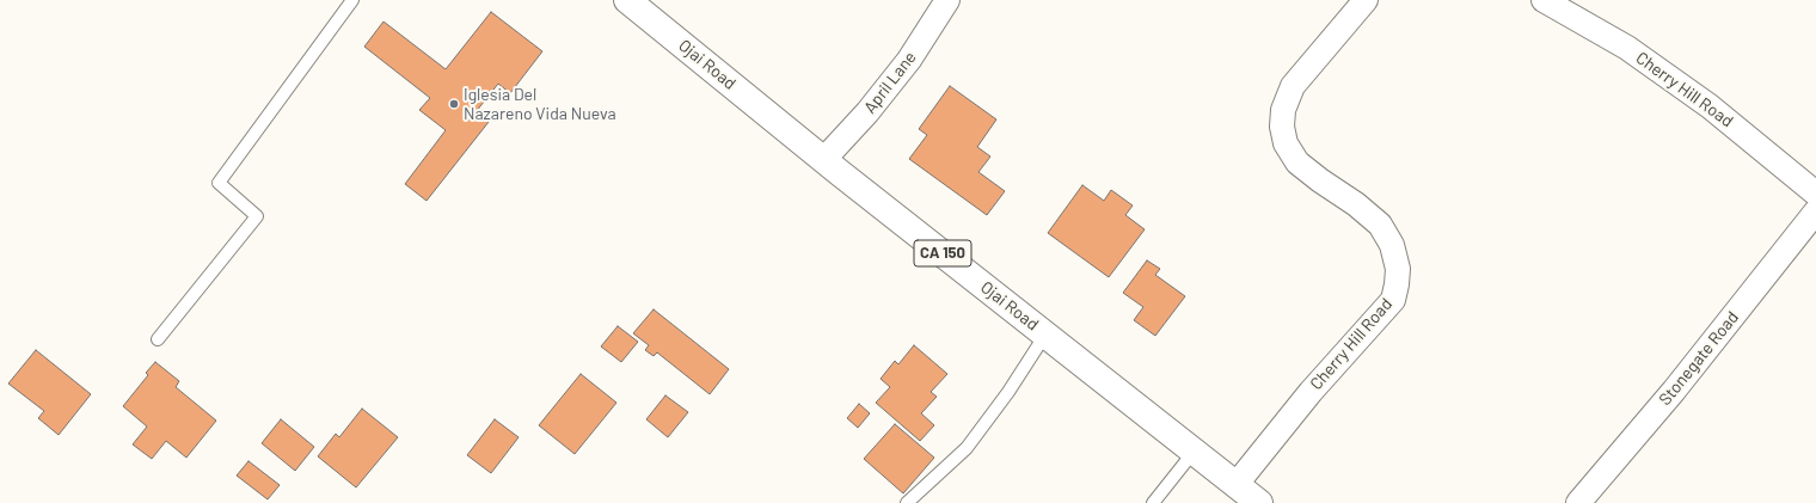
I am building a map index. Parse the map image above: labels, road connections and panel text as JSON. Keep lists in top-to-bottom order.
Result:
{
  "streets": {
    "main road": ["Ojai Road", "CA 150"],
    "street": ["April Lane", "Cherry Hill Road", "Stonegate Road"]
  },
  "crossings": [
    ["Ojai Road", "April Lane"],
    ["Ojai Road", "Cherry Hill Road"]
  ],
  "places": ["Iglesia Del Nazareno Vida Nueva"]
}
